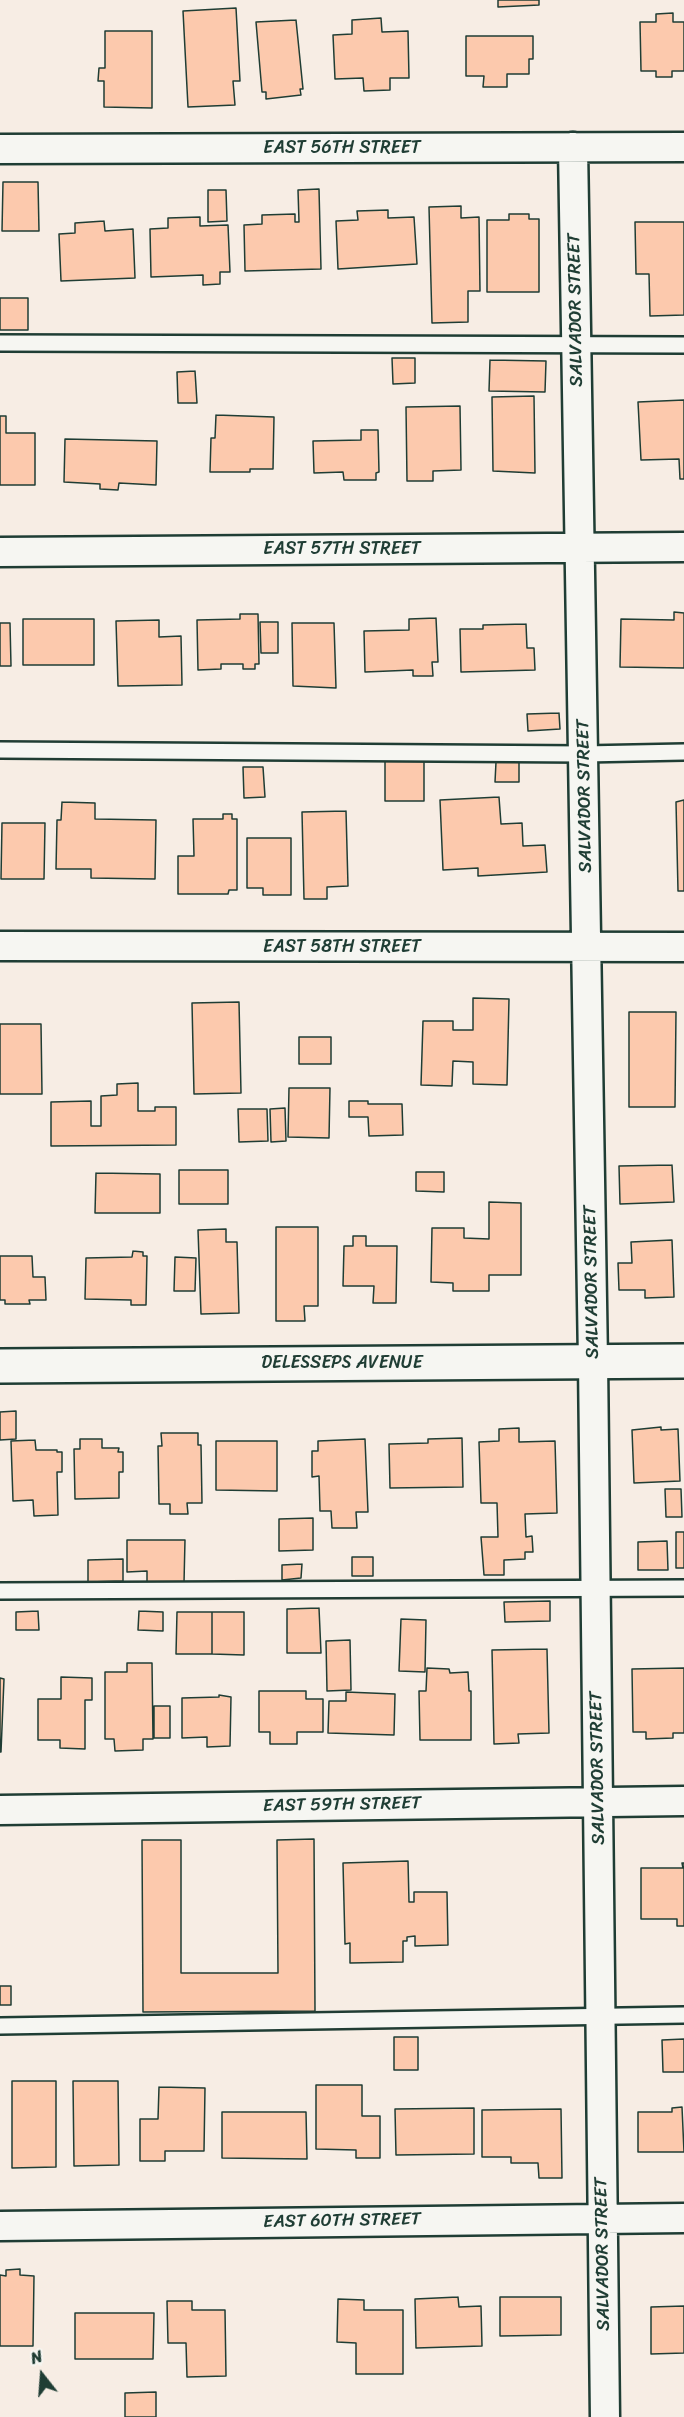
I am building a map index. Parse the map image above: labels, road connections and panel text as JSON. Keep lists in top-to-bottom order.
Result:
{
  "streets": {
    "main road": ["DELESSEPS AVENUE"],
    "street": [
      "EAST 56TH STREET",
      "SALVADOR STREET",
      "EAST 57TH STREET",
      "EAST 58TH STREET",
      "EAST 59TH STREET",
      "EAST 60TH STREET"
    ]
  },
  "crossings": [
    ["EAST 56TH STREET", "SALVADOR STREET"],
    ["SALVADOR STREET", "EAST 57TH STREET"],
    ["SALVADOR STREET", "EAST 58TH STREET"],
    ["SALVADOR STREET", "DELESSEPS AVENUE"],
    ["SALVADOR STREET", "EAST 59TH STREET"],
    ["SALVADOR STREET", "EAST 60TH STREET"]
  ],
  "north": "top"
}
